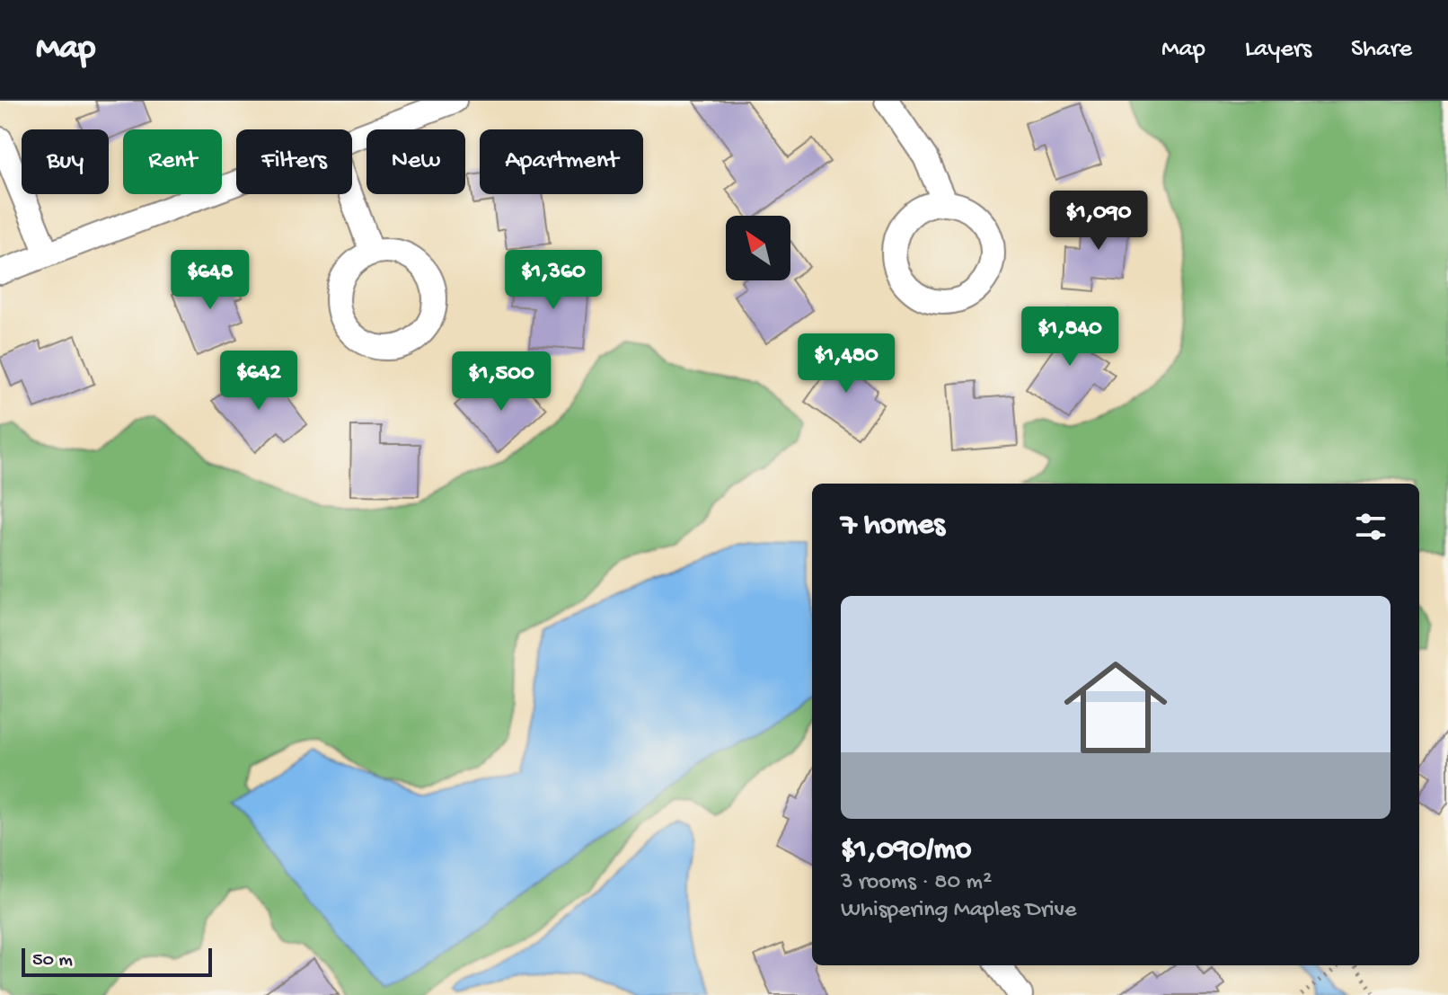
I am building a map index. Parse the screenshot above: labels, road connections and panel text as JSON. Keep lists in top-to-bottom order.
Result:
{
  "scale_bar": "50 m",
  "north": "top left",
  "page": {
    "header": "Map",
    "nav": ["Map", "Layers", "Share"],
    "chip": [
      "Buy",
      "Rent",
      "Filters",
      "New",
      "Apartment"
    ],
    "price": [
      "$1,090",
      "$648",
      "$1,360",
      "$1,840",
      "$1,480",
      "$642",
      "$1,500"
    ],
    "heading": "7 homes",
    "list": [
      {
        "name": "$1,090/mo",
        "note": "3 rooms · 80 m² · Whispering Maples Drive"
      }
    ],
    "scale": "50 m"
  }
}
